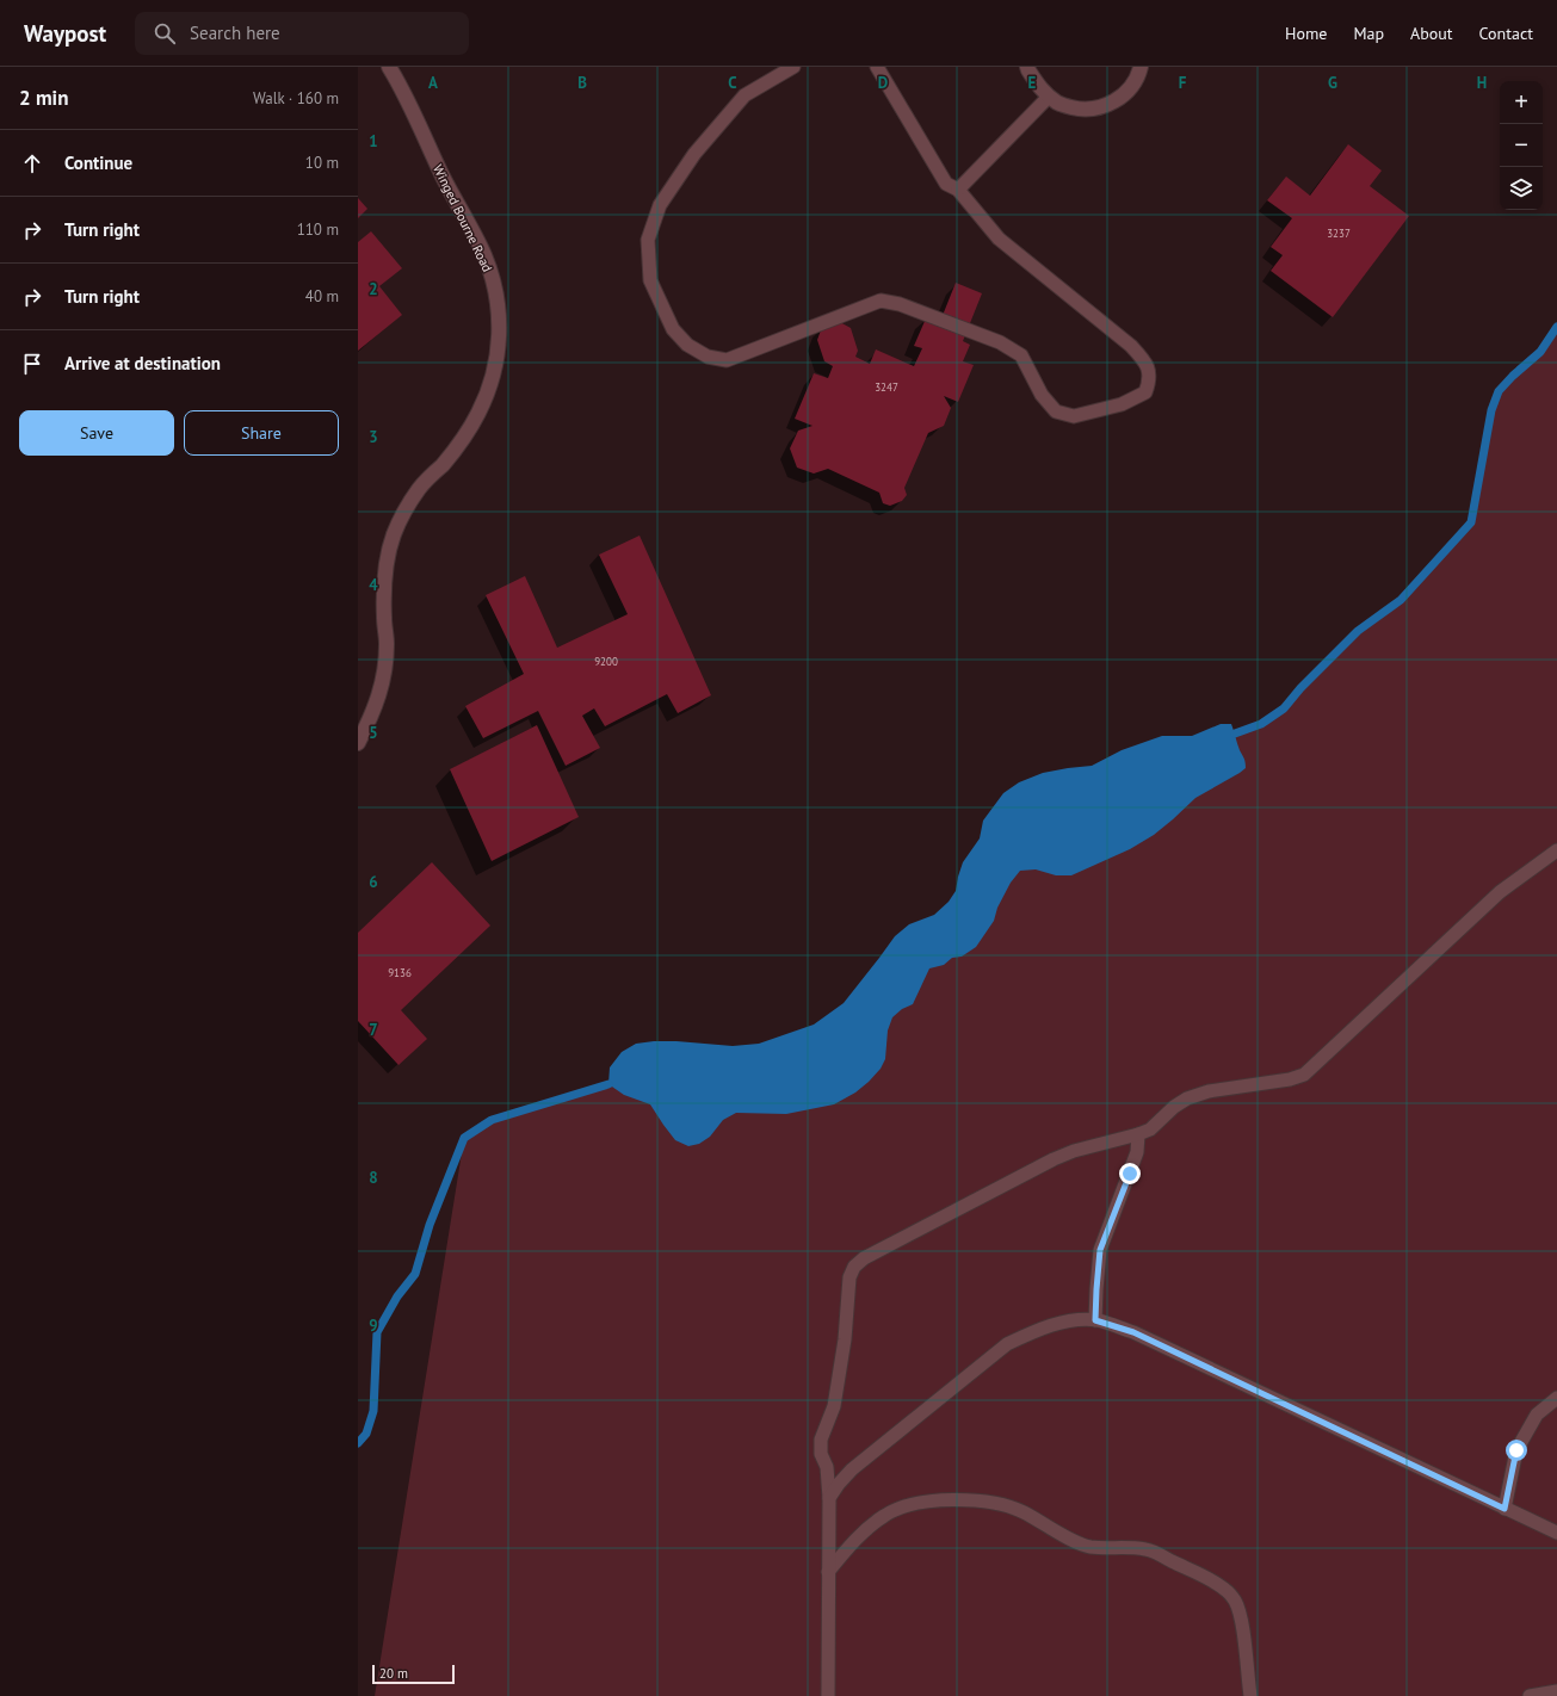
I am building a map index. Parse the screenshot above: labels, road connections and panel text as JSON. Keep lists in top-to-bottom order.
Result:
{
  "streets": {
    "street": ["Winged Bourne Road"]
  },
  "house_numbers": [
    "3237",
    "3247",
    "9200",
    "9136"
  ],
  "scale_bar": "20 m",
  "page": {
    "header": "Waypost",
    "search": "Search here",
    "nav": [
      "Home",
      "Map",
      "About",
      "Contact"
    ],
    "heading": ["2 min", "Walk · 160 m"],
    "map_buttons": ["+", "−"],
    "list": [
      ["Continue", "10 m"],
      ["Turn right", "110 m"],
      ["Turn right", "40 m"],
      "Arrive at destination"
    ],
    "buttons": ["Save", "Share"],
    "scale": "20 m"
  },
  "grid": {
    "columns": [
      "A",
      "B",
      "C",
      "D",
      "E",
      "F",
      "G",
      "H"
    ],
    "rows": [
      "1",
      "2",
      "3",
      "4",
      "5",
      "6",
      "7",
      "8",
      "9"
    ]
  }
}
